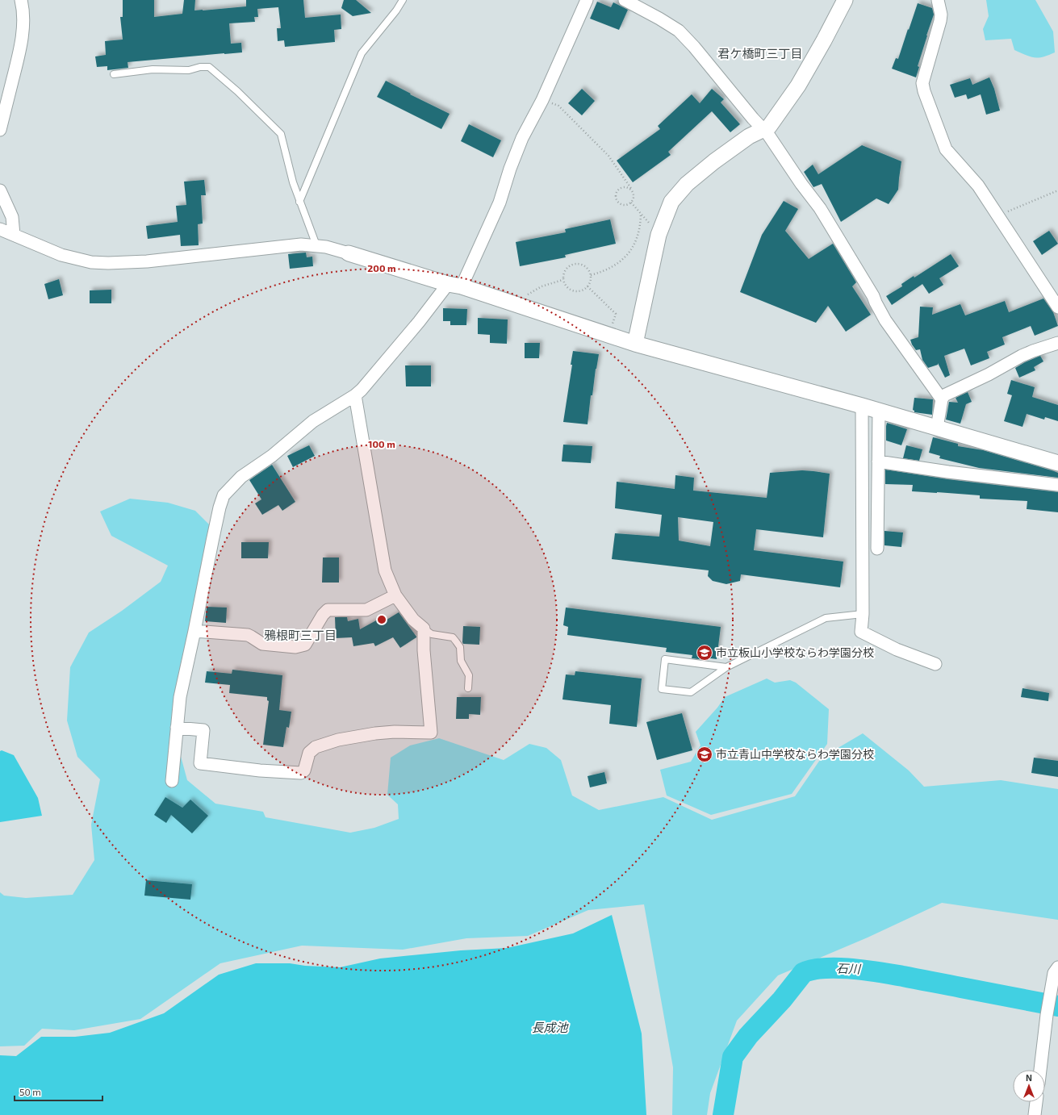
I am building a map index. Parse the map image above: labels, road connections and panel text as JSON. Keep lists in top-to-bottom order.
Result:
{
  "districts": ["君ケ橋町三丁目", "鴉根町三丁目"],
  "water": ["石川", "長成池"],
  "places": {
    "school or university": ["市立板山小学校ならわ学園分校", "市立青山中学校ならわ学園分校"]
  },
  "scale_bar": "50 m",
  "north": "top",
  "rings": ["200 m", "100 m"]
}
